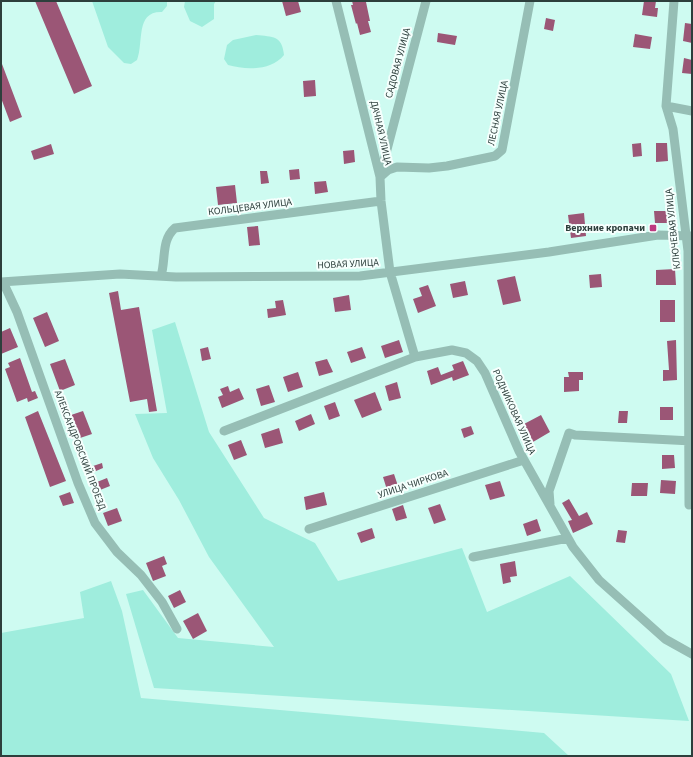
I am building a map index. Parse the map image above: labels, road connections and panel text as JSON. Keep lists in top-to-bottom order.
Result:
{
  "streets": {
    "street": [
      "САДОВАЯ УЛИЦА",
      "ЛЕСНАЯ УЛИЦА",
      "ДАЧНАЯ УЛИЦА",
      "КОЛЬЦЕВАЯ УЛИЦА",
      "КЛЮЧЕВАЯ УЛИЦА",
      "НОВАЯ УЛИЦА",
      "РОДНИКОВАЯ УЛИЦА",
      "АЛЕКСАНДРОВСКИЙ ПРОЕЗД",
      "УЛИЦА ЧИРКОВА"
    ]
  },
  "crossings": [
    ["САДОВАЯ УЛИЦА", "ЛЕСНАЯ УЛИЦА"],
    ["САДОВАЯ УЛИЦА", "ДАЧНАЯ УЛИЦА"],
    ["ЛЕСНАЯ УЛИЦА", "ДАЧНАЯ УЛИЦА"],
    ["ДАЧНАЯ УЛИЦА", "КОЛЬЦЕВАЯ УЛИЦА"],
    ["ДАЧНАЯ УЛИЦА", "НОВАЯ УЛИЦА"],
    ["ДАЧНАЯ УЛИЦА", "РОДНИКОВАЯ УЛИЦА"],
    ["КОЛЬЦЕВАЯ УЛИЦА", "НОВАЯ УЛИЦА"],
    ["КЛЮЧЕВАЯ УЛИЦА", "НОВАЯ УЛИЦА"],
    ["НОВАЯ УЛИЦА", "АЛЕКСАНДРОВСКИЙ ПРОЕЗД"],
    ["РОДНИКОВАЯ УЛИЦА", "УЛИЦА ЧИРКОВА"]
  ],
  "places": {
    "transit": ["Верхние кропачи"]
  }
}
